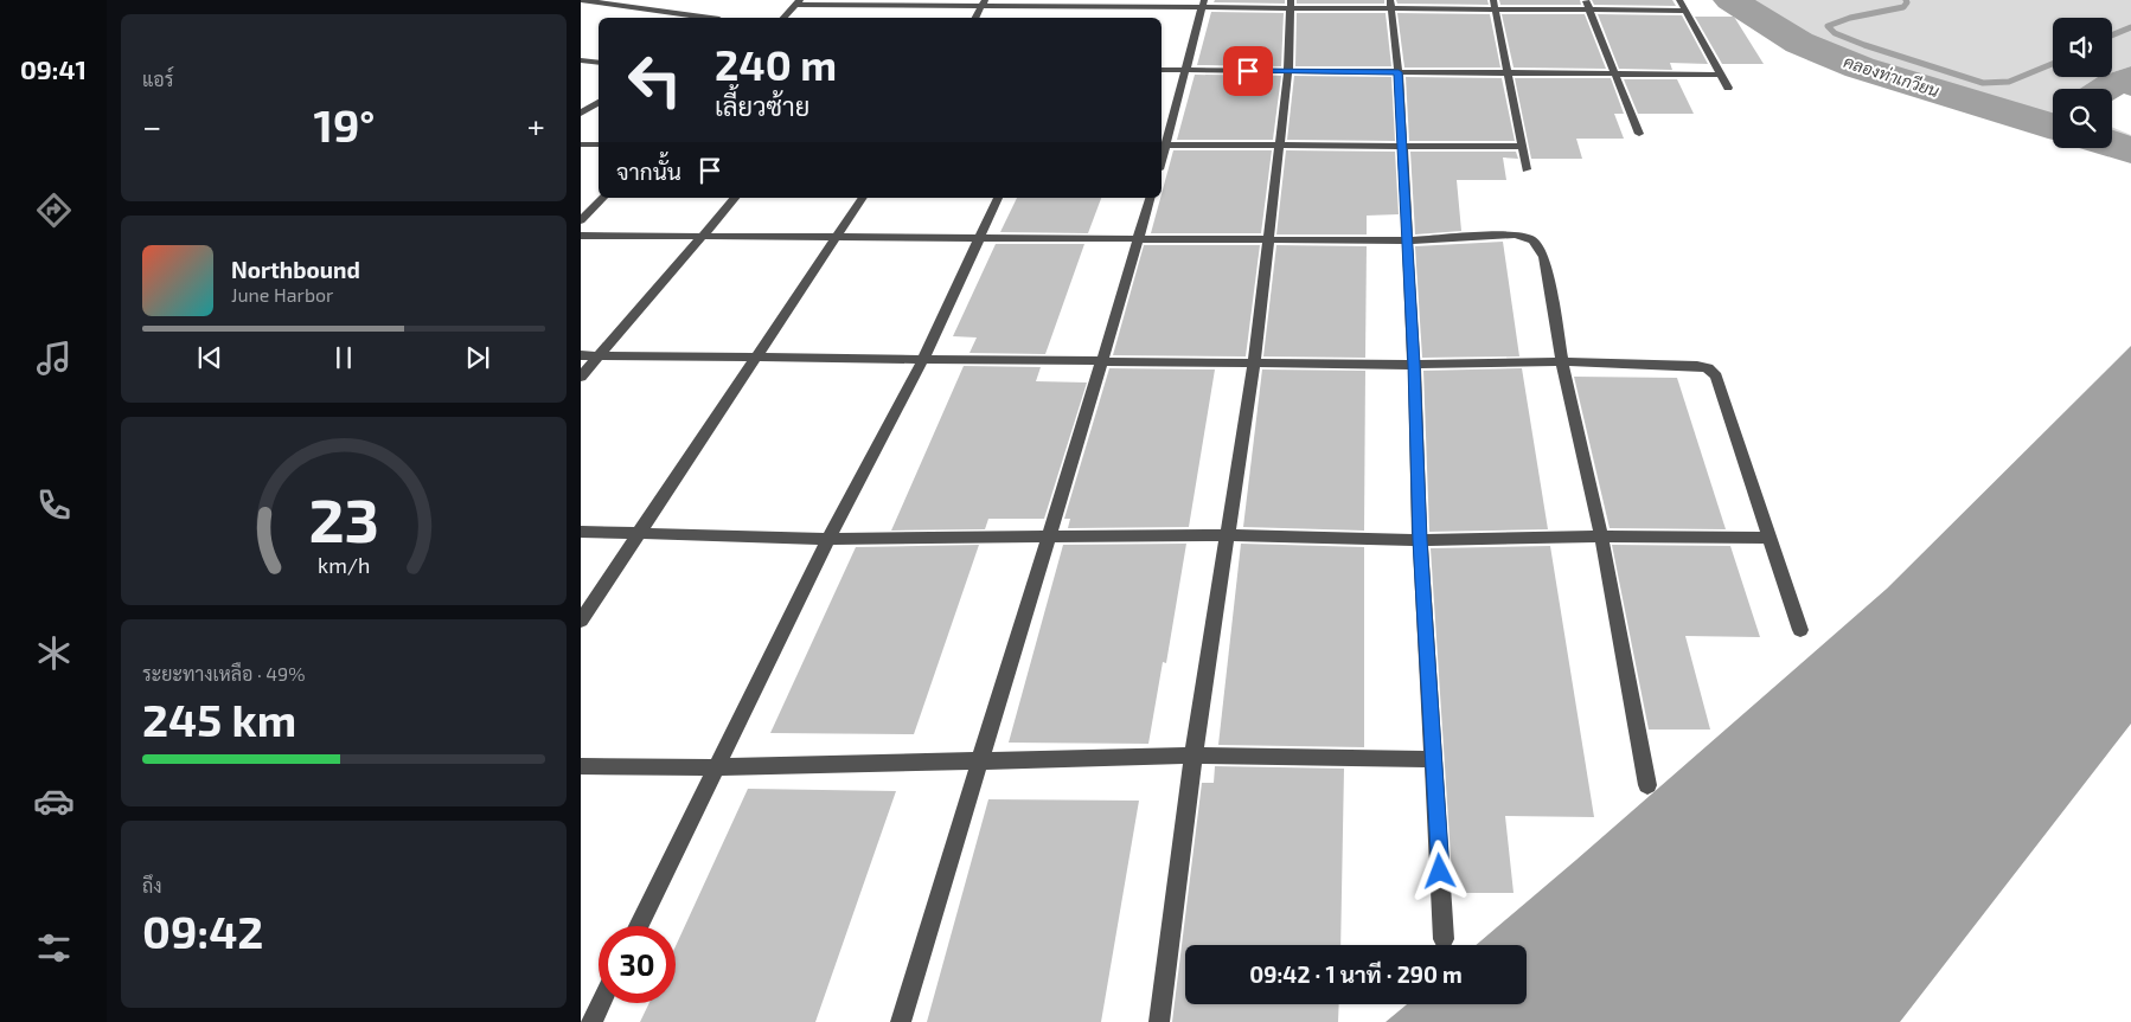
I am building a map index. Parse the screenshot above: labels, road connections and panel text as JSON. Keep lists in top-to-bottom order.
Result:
{
  "water": ["คลองท่าเกวียน"],
  "page": {
    "tabs": "09:41",
    "tile": [
      "แอร์",
      ["ระยะทางเหลือ · 49%", "245 km"],
      ["ถึง", "09:42"]
    ],
    "turn": ["240 m", "เลี้ยวซ้าย"],
    "heat": ["−", "19°", "+"],
    "then": "จากนั้น",
    "song": ["Northbound", "June Harbor"],
    "limit": "30",
    "trip": "09:42 · 1 นาที · 290 m",
    "gauge": ["23", "km/h"]
  }
}
